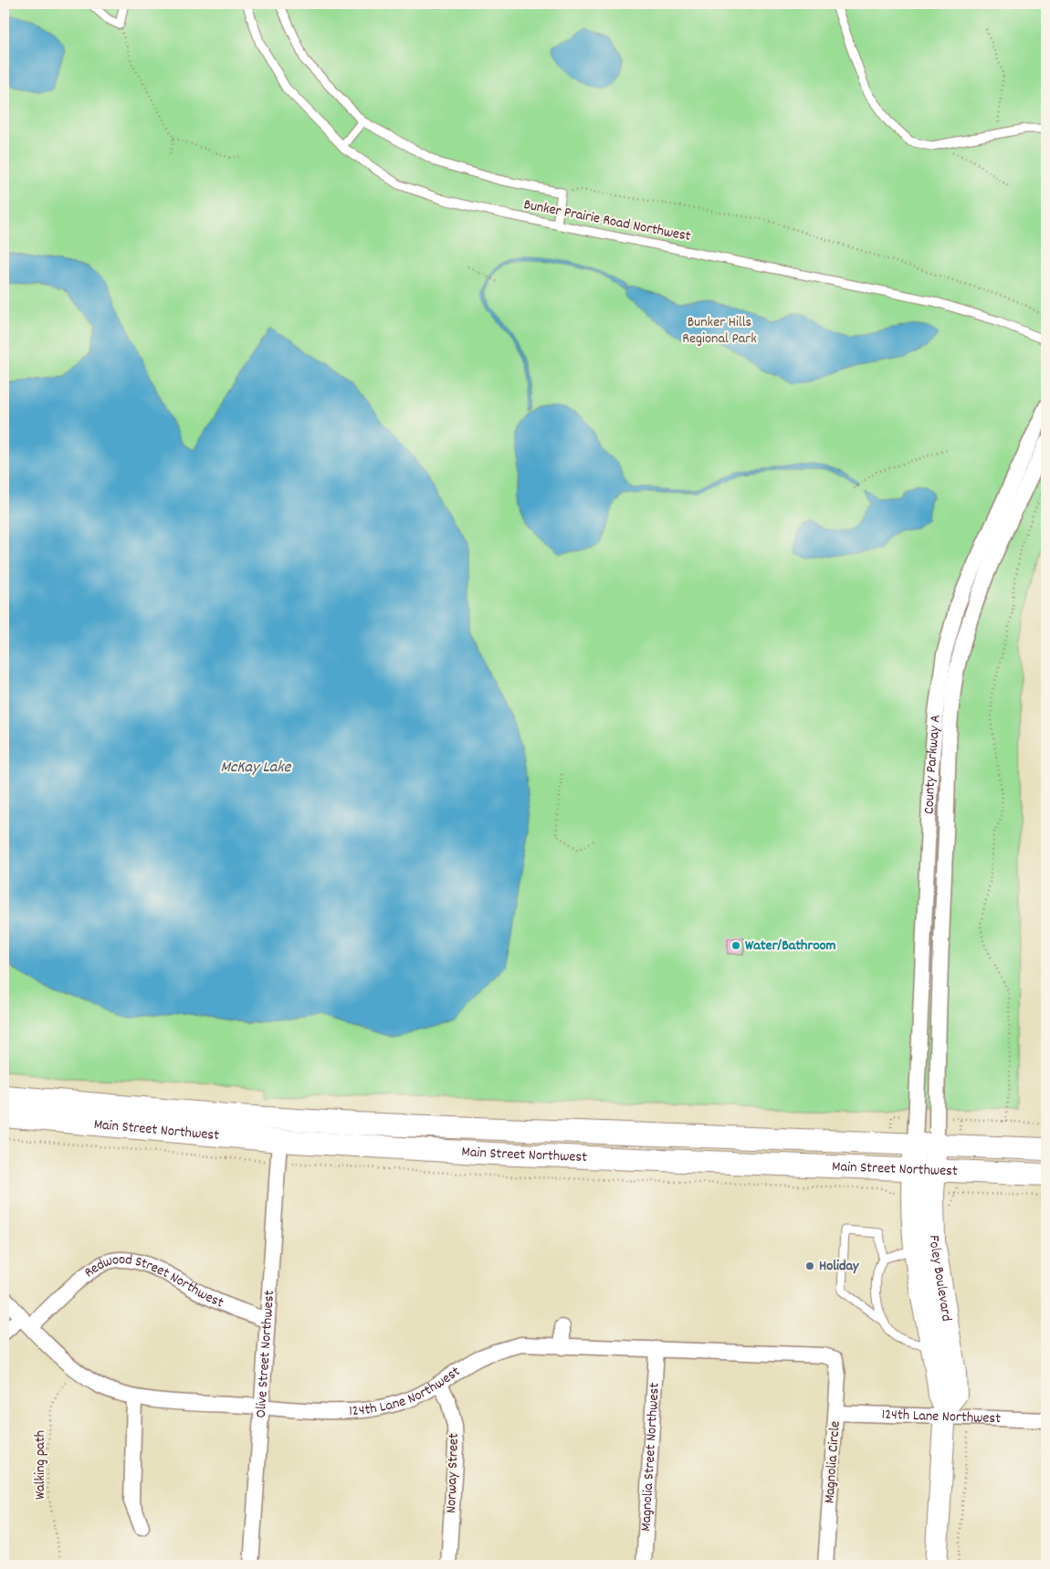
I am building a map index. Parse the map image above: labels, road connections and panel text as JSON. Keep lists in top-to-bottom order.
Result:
{
  "streets": {
    "main road": ["Main Street Northwest", "Foley Boulevard"],
    "street": [
      "County Parkway A",
      "Redwood Street Northwest",
      "Olive Street Northwest",
      "124th Lane Northwest",
      "Magnolia Street Northwest",
      "Magnolia Circle",
      "Norway Street"
    ],
    "lane": ["Bunker Prairie Road Northwest"],
    "path": ["Walking path"]
  },
  "crossings": [
    ["County Parkway A", "Main Street Northwest"],
    ["County Parkway A", "Foley Boulevard"],
    ["Main Street Northwest", "Foley Boulevard"],
    ["Main Street Northwest", "Olive Street Northwest"],
    ["Foley Boulevard", "124th Lane Northwest"],
    ["Redwood Street Northwest", "Olive Street Northwest"],
    ["Redwood Street Northwest", "124th Lane Northwest"],
    ["Olive Street Northwest", "124th Lane Northwest"],
    ["124th Lane Northwest", "Magnolia Street Northwest"],
    ["124th Lane Northwest", "Magnolia Circle"],
    ["124th Lane Northwest", "Walking path"],
    ["124th Lane Northwest", "Norway Street"]
  ],
  "water": ["McKay Lake"],
  "parks": ["Bunker Hills Regional Park"],
  "places": ["Water/Bathroom", "Holiday"]
}
